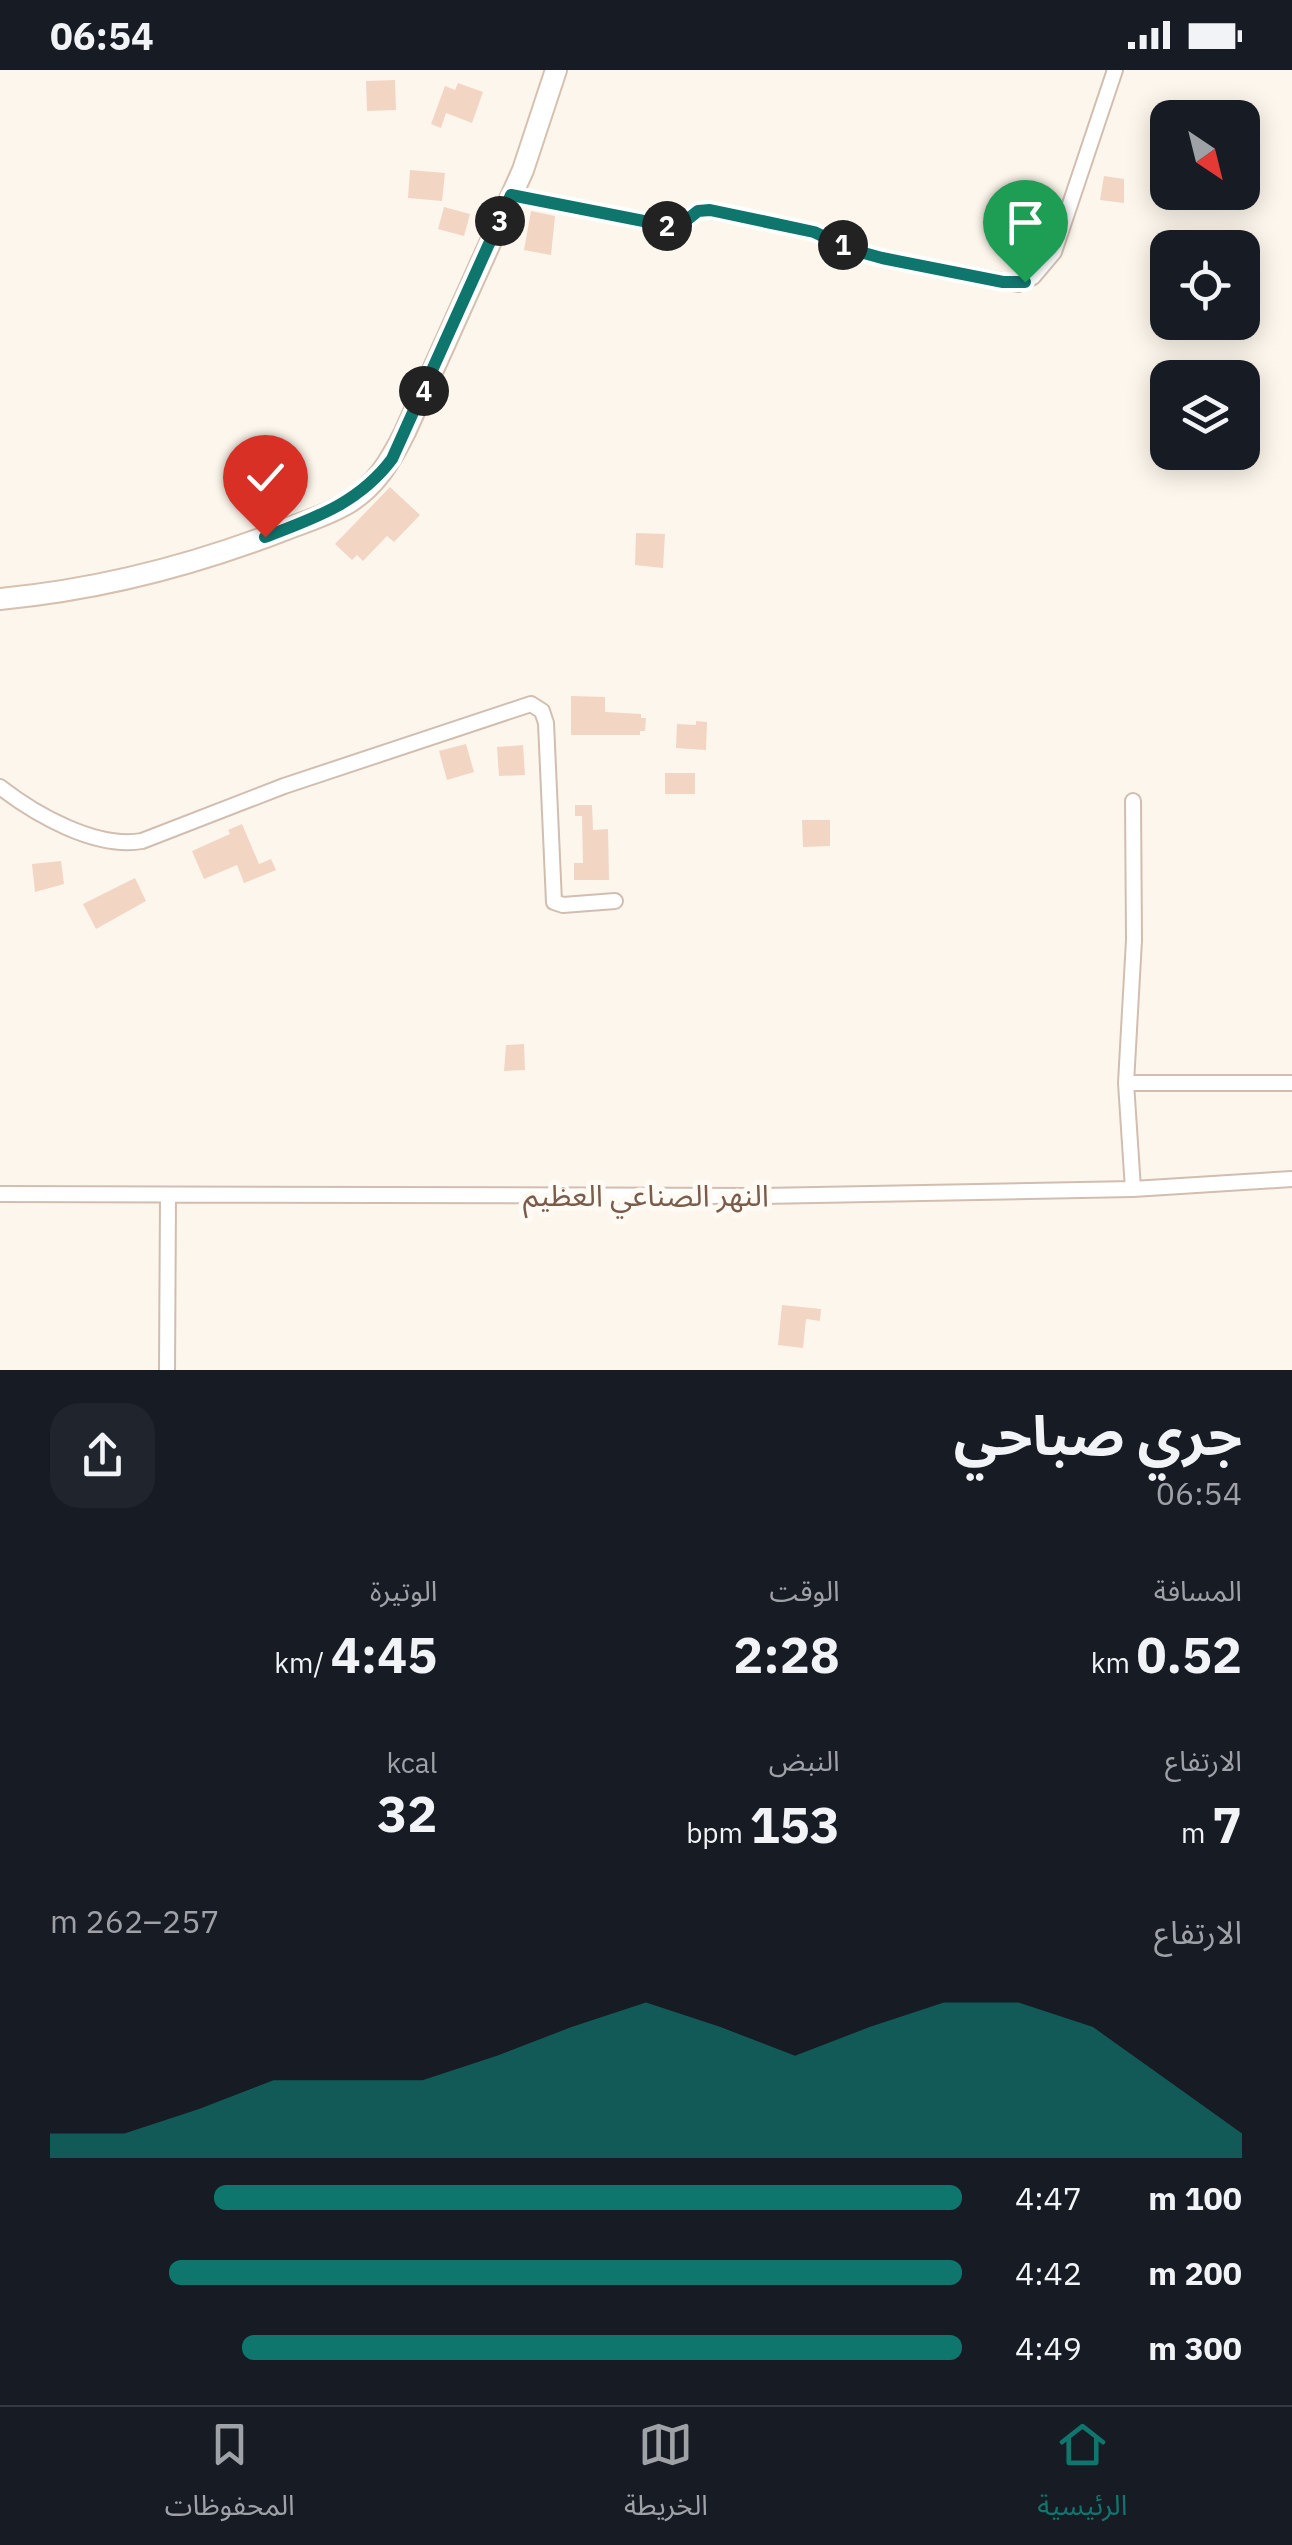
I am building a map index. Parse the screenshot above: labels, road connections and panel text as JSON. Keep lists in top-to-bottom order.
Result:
{
  "streets": {
    "street": ["النهر الصناعي العظيم"]
  },
  "north": "bottom right",
  "page": {
    "status": "06:54",
    "pins": [
      "3",
      "2",
      "1",
      "4"
    ],
    "heading": ["جري صباحي", "06:54"],
    "stats": [
      ["المسافة", "0.52 km"],
      ["الوقت", "2:28"],
      ["الوتيرة", "4:45 /km"],
      ["الارتفاع", "7 m"],
      ["النبض", "153 bpm"],
      ["kcal", "32"]
    ],
    "chart": ["الارتفاع", "257–262 m"],
    "list": [
      {
        "name": "100 m",
        "note": "4:47"
      },
      {
        "name": "200 m",
        "note": "4:42"
      },
      {
        "name": "300 m",
        "note": "4:49"
      }
    ],
    "tabs": ["الرئيسية", "الخريطة", "المحفوظات"]
  }
}
